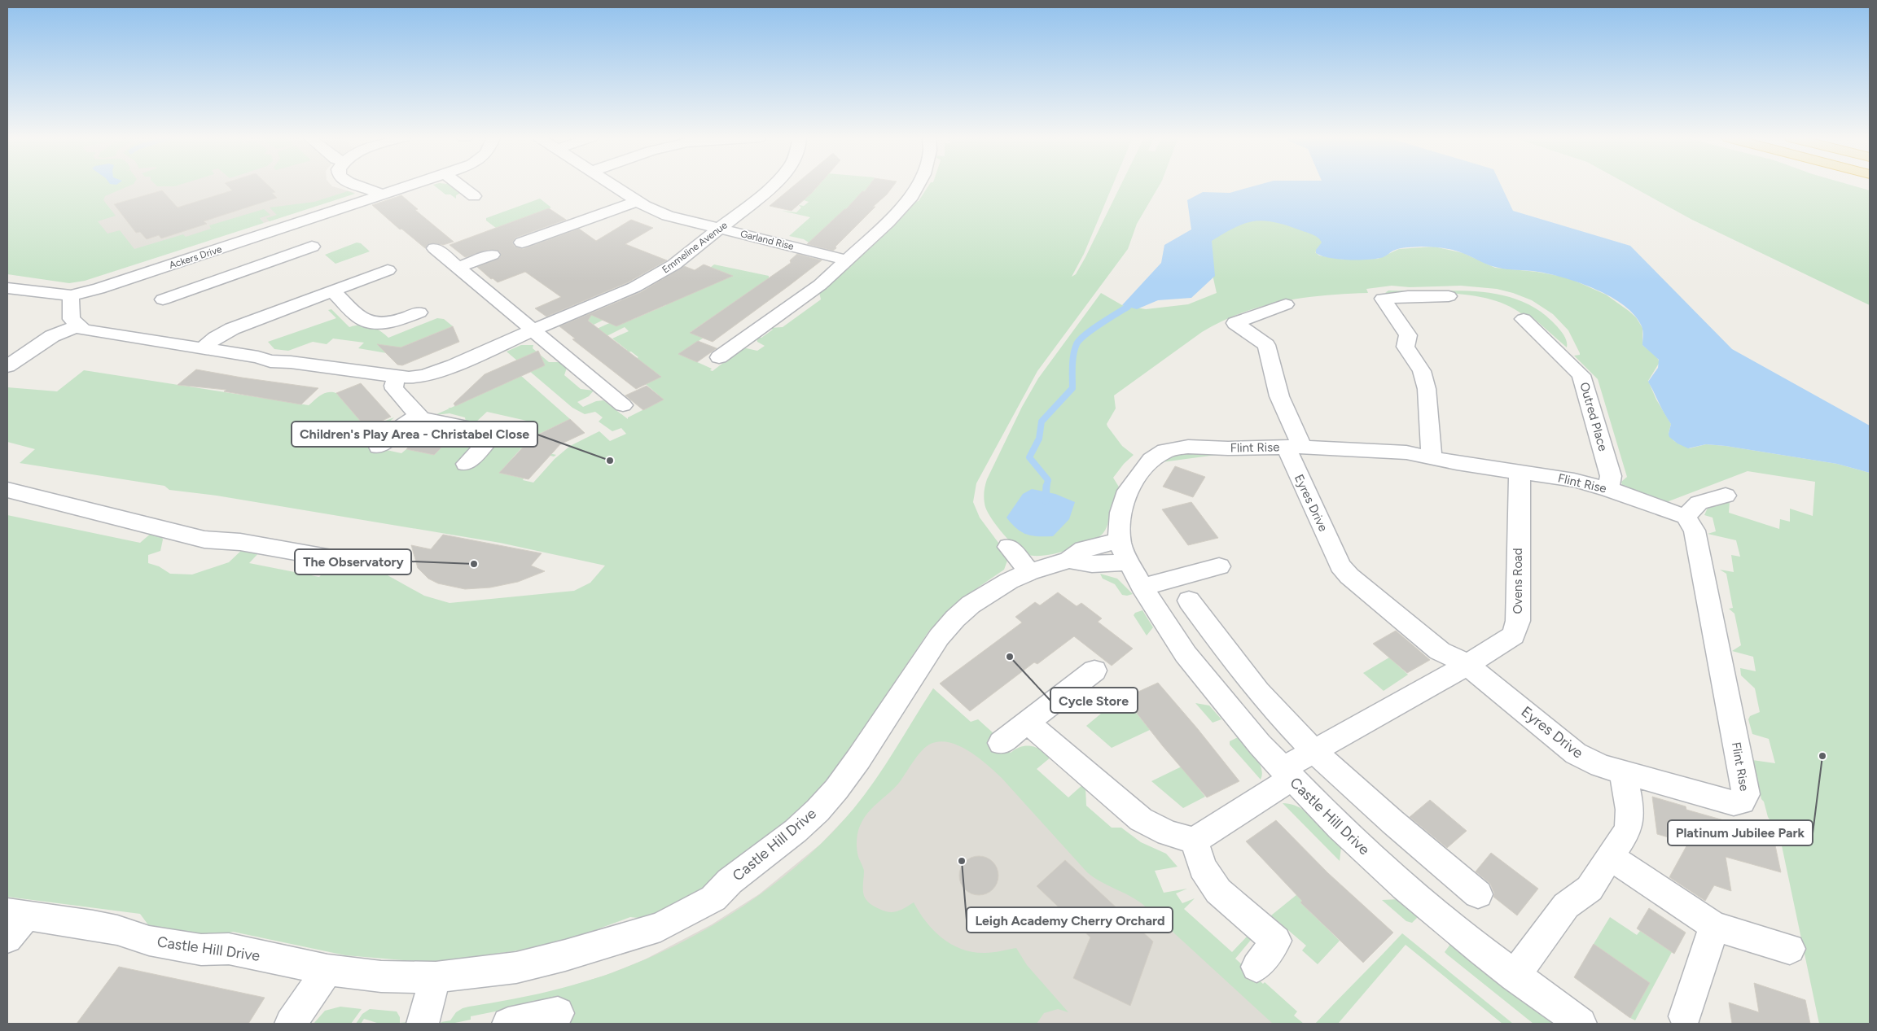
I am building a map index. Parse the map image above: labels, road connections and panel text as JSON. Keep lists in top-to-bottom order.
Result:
{
  "streets": {
    "street": [
      "Garland Rise",
      "Emmeline Avenue",
      "Ackers Drive",
      "Outred Place",
      "Flint Rise",
      "Eyres Drive",
      "Ovens Road",
      "Castle Hill Drive"
    ]
  },
  "crossings": [
    ["Garland Rise", "Emmeline Avenue"],
    ["Outred Place", "Flint Rise"],
    ["Flint Rise", "Eyres Drive"],
    ["Flint Rise", "Ovens Road"],
    ["Flint Rise", "Castle Hill Drive"],
    ["Eyres Drive", "Ovens Road"]
  ],
  "places": [
    "Children's Play Area - Christabel Close",
    "The Observatory",
    "Cycle Store",
    "Platinum Jubilee Park",
    "Leigh Academy Cherry Orchard"
  ]
}
